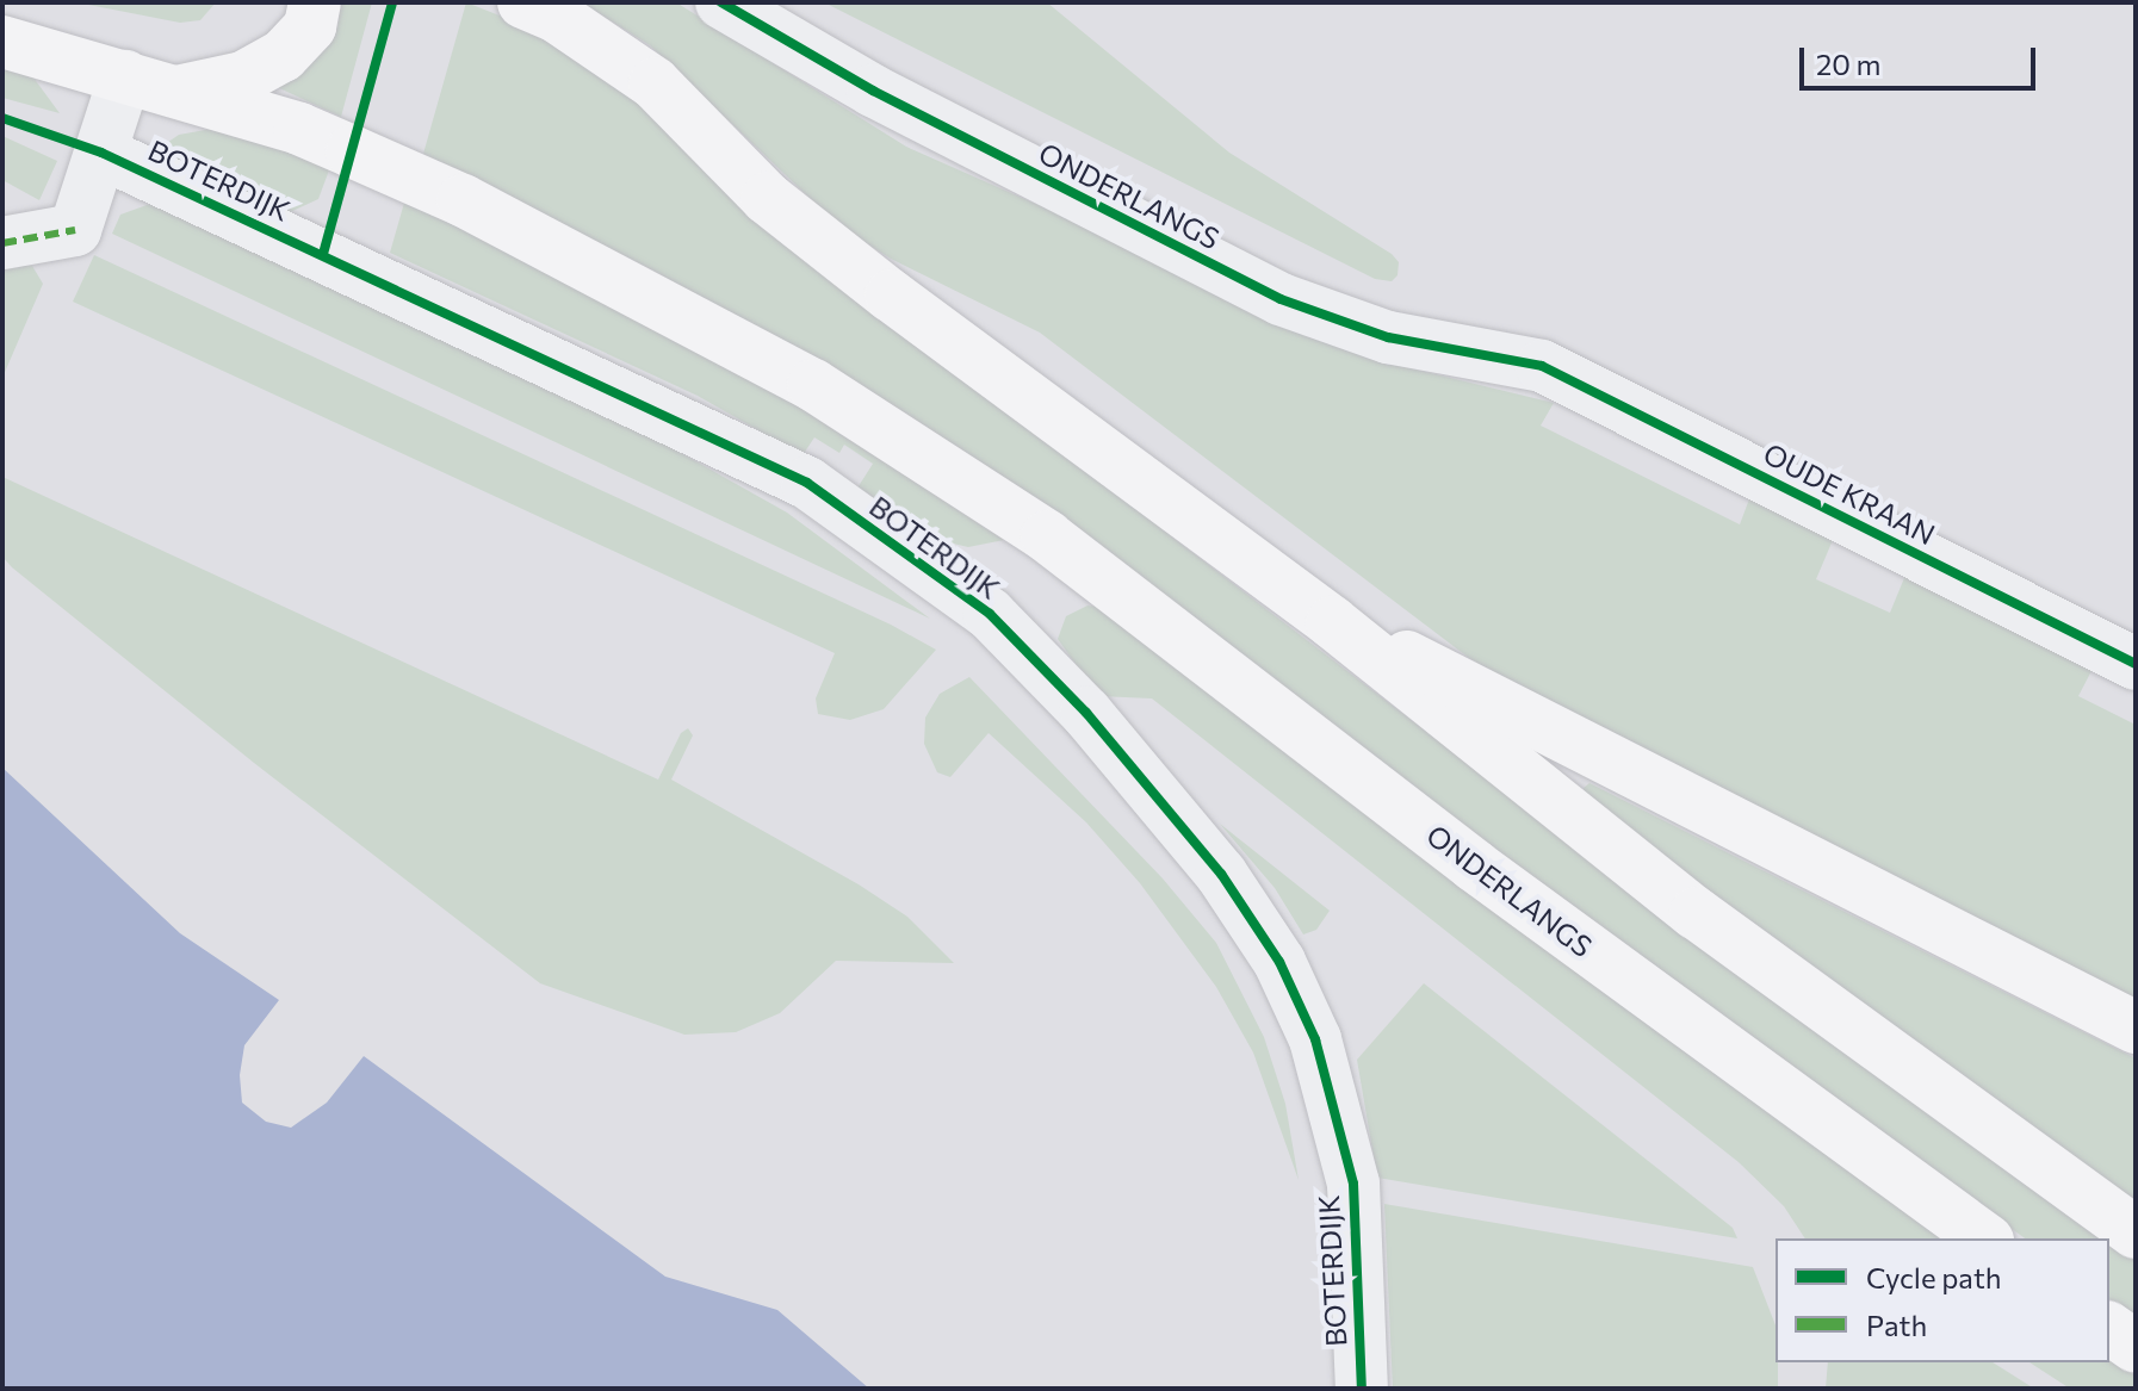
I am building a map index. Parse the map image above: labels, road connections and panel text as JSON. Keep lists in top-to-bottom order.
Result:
{
  "streets": {
    "main road": ["ONDERLANGS"],
    "street": ["BOTERDIJK", "OUDE KRAAN"]
  },
  "crossings": [
    ["ONDERLANGS", "OUDE KRAAN"]
  ],
  "legend": ["Cycle path", "Path"],
  "scale_bar": "20 m"
}
